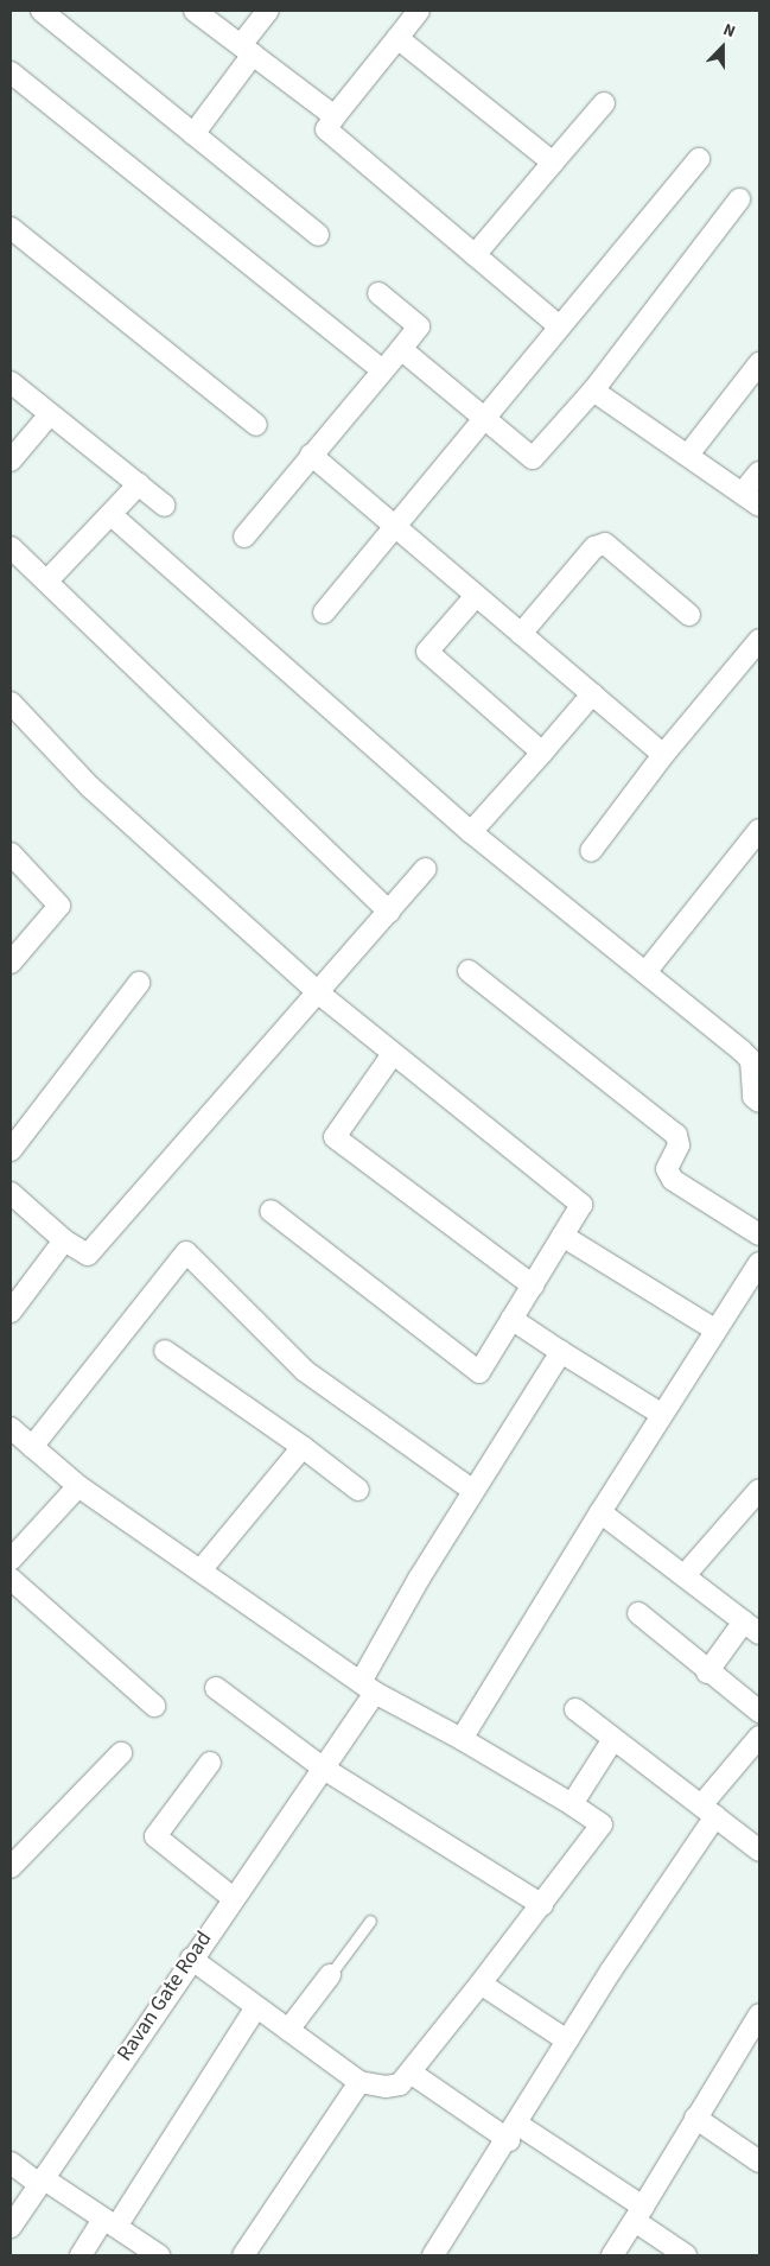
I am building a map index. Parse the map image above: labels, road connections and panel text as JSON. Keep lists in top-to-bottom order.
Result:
{
  "streets": {
    "street": ["Ravan Gate Road"]
  },
  "north": "top"
}
